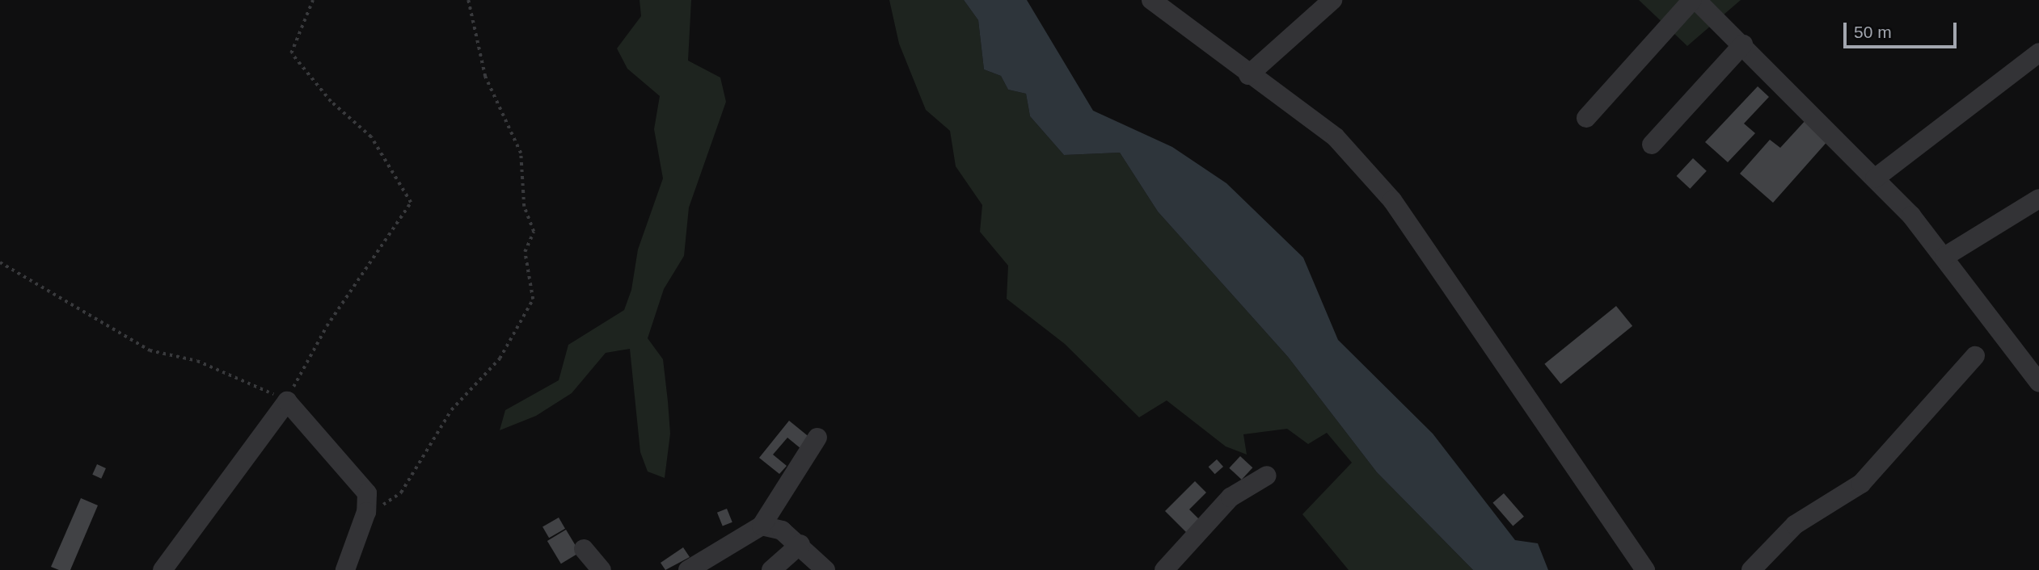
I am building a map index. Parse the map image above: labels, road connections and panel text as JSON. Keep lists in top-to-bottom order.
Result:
{
  "scale_bar": "50 m"
}
